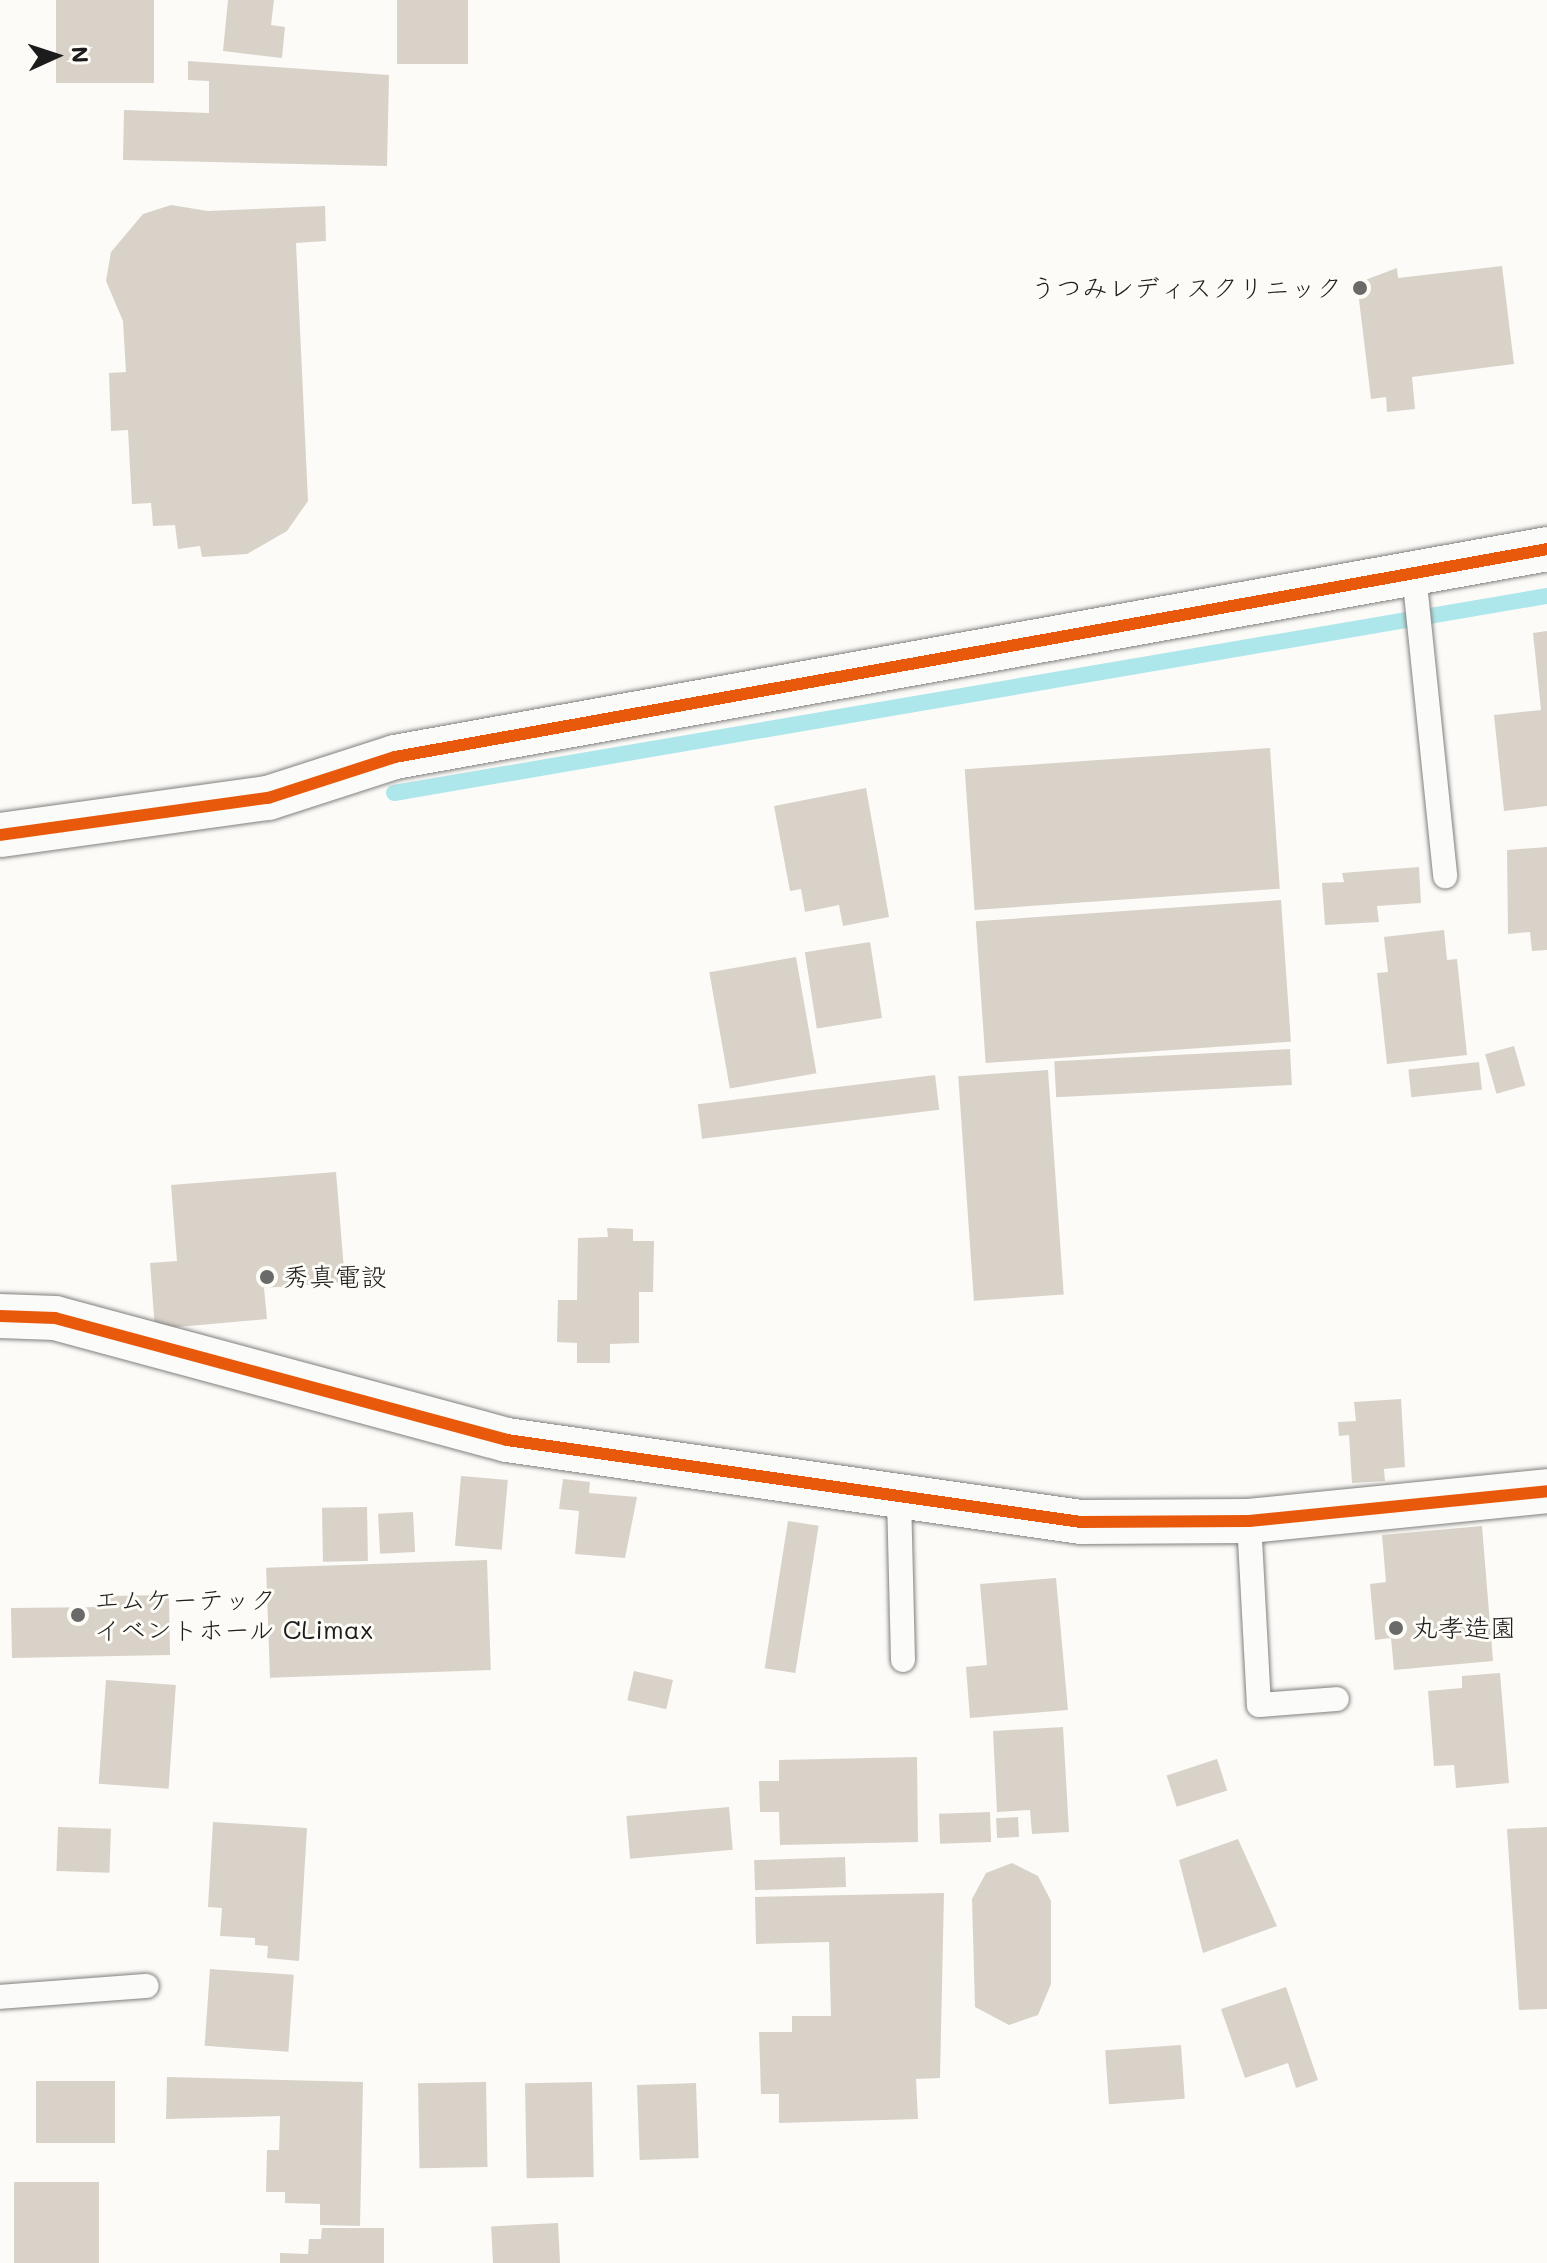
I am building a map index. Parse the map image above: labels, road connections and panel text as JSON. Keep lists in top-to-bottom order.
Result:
{
  "places": [
    "うつみレディスクリニック",
    "秀真電設",
    "エムケーテック イベントホール CLimax",
    "丸孝造園"
  ],
  "north": "right"
}
